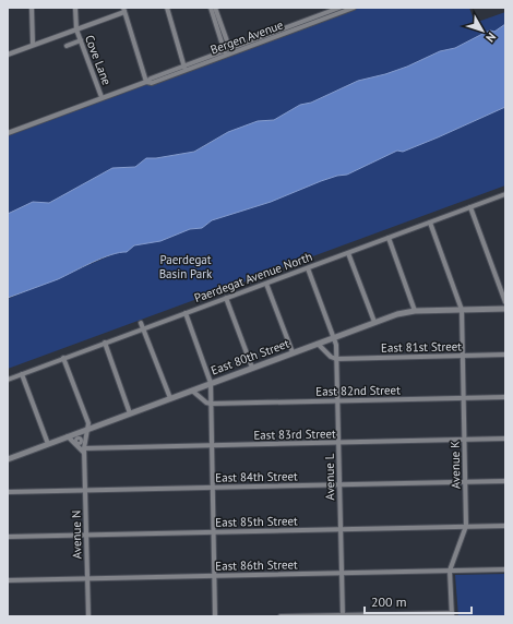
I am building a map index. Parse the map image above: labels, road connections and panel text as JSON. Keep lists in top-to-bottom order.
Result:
{
  "streets": {
    "street": [
      "Bergen Avenue",
      "Cove Lane",
      "Paerdegat Avenue North",
      "East 81st Street",
      "East 80th Street",
      "East 82nd Street",
      "East 83rd Street",
      "Avenue K",
      "East 84th Street",
      "Avenue L",
      "East 85th Street",
      "Avenue N",
      "East 86th Street"
    ]
  },
  "crossings": [
    ["Bergen Avenue", "Cove Lane"],
    ["Paerdegat Avenue North", "Avenue K"],
    ["Paerdegat Avenue North", "Avenue L"],
    ["East 81st Street", "Avenue K"],
    ["East 81st Street", "Avenue L"],
    ["East 80th Street", "Avenue K"],
    ["East 80th Street", "Avenue L"],
    ["East 80th Street", "Avenue N"],
    ["East 82nd Street", "Avenue K"],
    ["East 82nd Street", "Avenue L"],
    ["East 83rd Street", "Avenue K"],
    ["East 83rd Street", "Avenue L"],
    ["East 83rd Street", "Avenue N"],
    ["Avenue K", "East 84th Street"],
    ["Avenue K", "East 85th Street"],
    ["Avenue K", "East 86th Street"],
    ["East 84th Street", "Avenue L"],
    ["East 84th Street", "Avenue N"],
    ["Avenue L", "East 85th Street"],
    ["Avenue L", "East 86th Street"],
    ["East 85th Street", "Avenue N"],
    ["Avenue N", "East 86th Street"]
  ],
  "parks": ["Paerdegat Basin Park"],
  "scale_bar": "200 m",
  "north": "bottom right"
}
